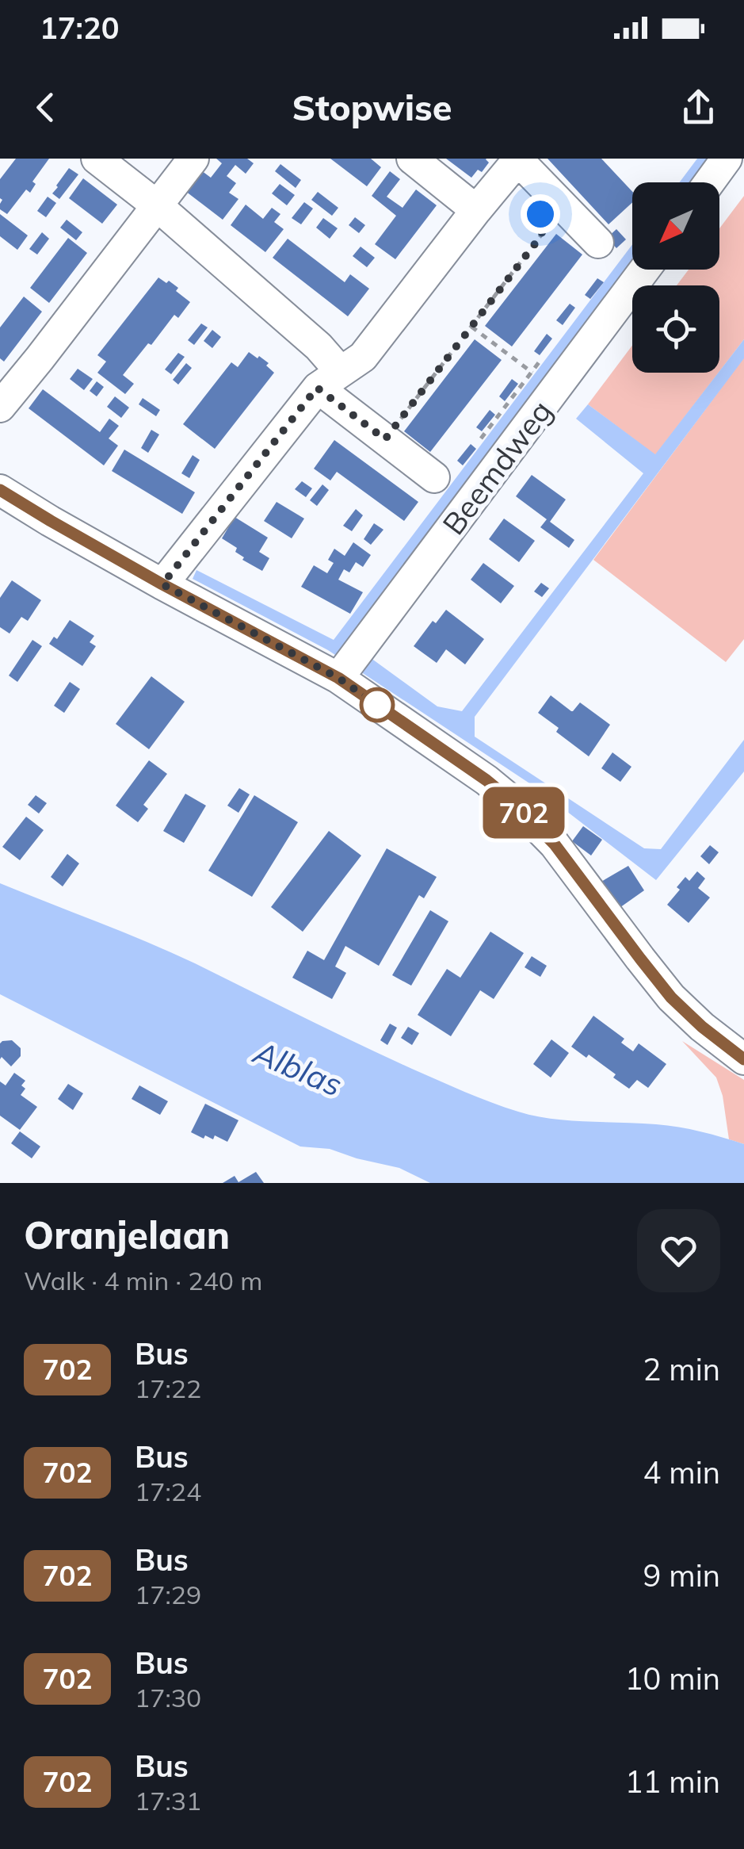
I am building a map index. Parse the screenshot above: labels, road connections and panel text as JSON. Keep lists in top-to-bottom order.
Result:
{
  "streets": {
    "street": ["Beemdweg"]
  },
  "water": ["Alblas"],
  "lines": ["bus line 702"],
  "north": "bottom left",
  "page": {
    "status": "17:20",
    "header": "Stopwise",
    "on_map": "702",
    "heading": ["Oranjelaan", "Walk · 4 min · 240 m"],
    "list": [
      {
        "mark": "702",
        "name": "Bus",
        "note": "17:22",
        "value": "2 min"
      },
      {
        "mark": "702",
        "name": "Bus",
        "note": "17:24",
        "value": "4 min"
      },
      {
        "mark": "702",
        "name": "Bus",
        "note": "17:29",
        "value": "9 min"
      },
      {
        "mark": "702",
        "name": "Bus",
        "note": "17:30",
        "value": "10 min"
      },
      {
        "mark": "702",
        "name": "Bus",
        "note": "17:31",
        "value": "11 min"
      }
    ]
  }
}
